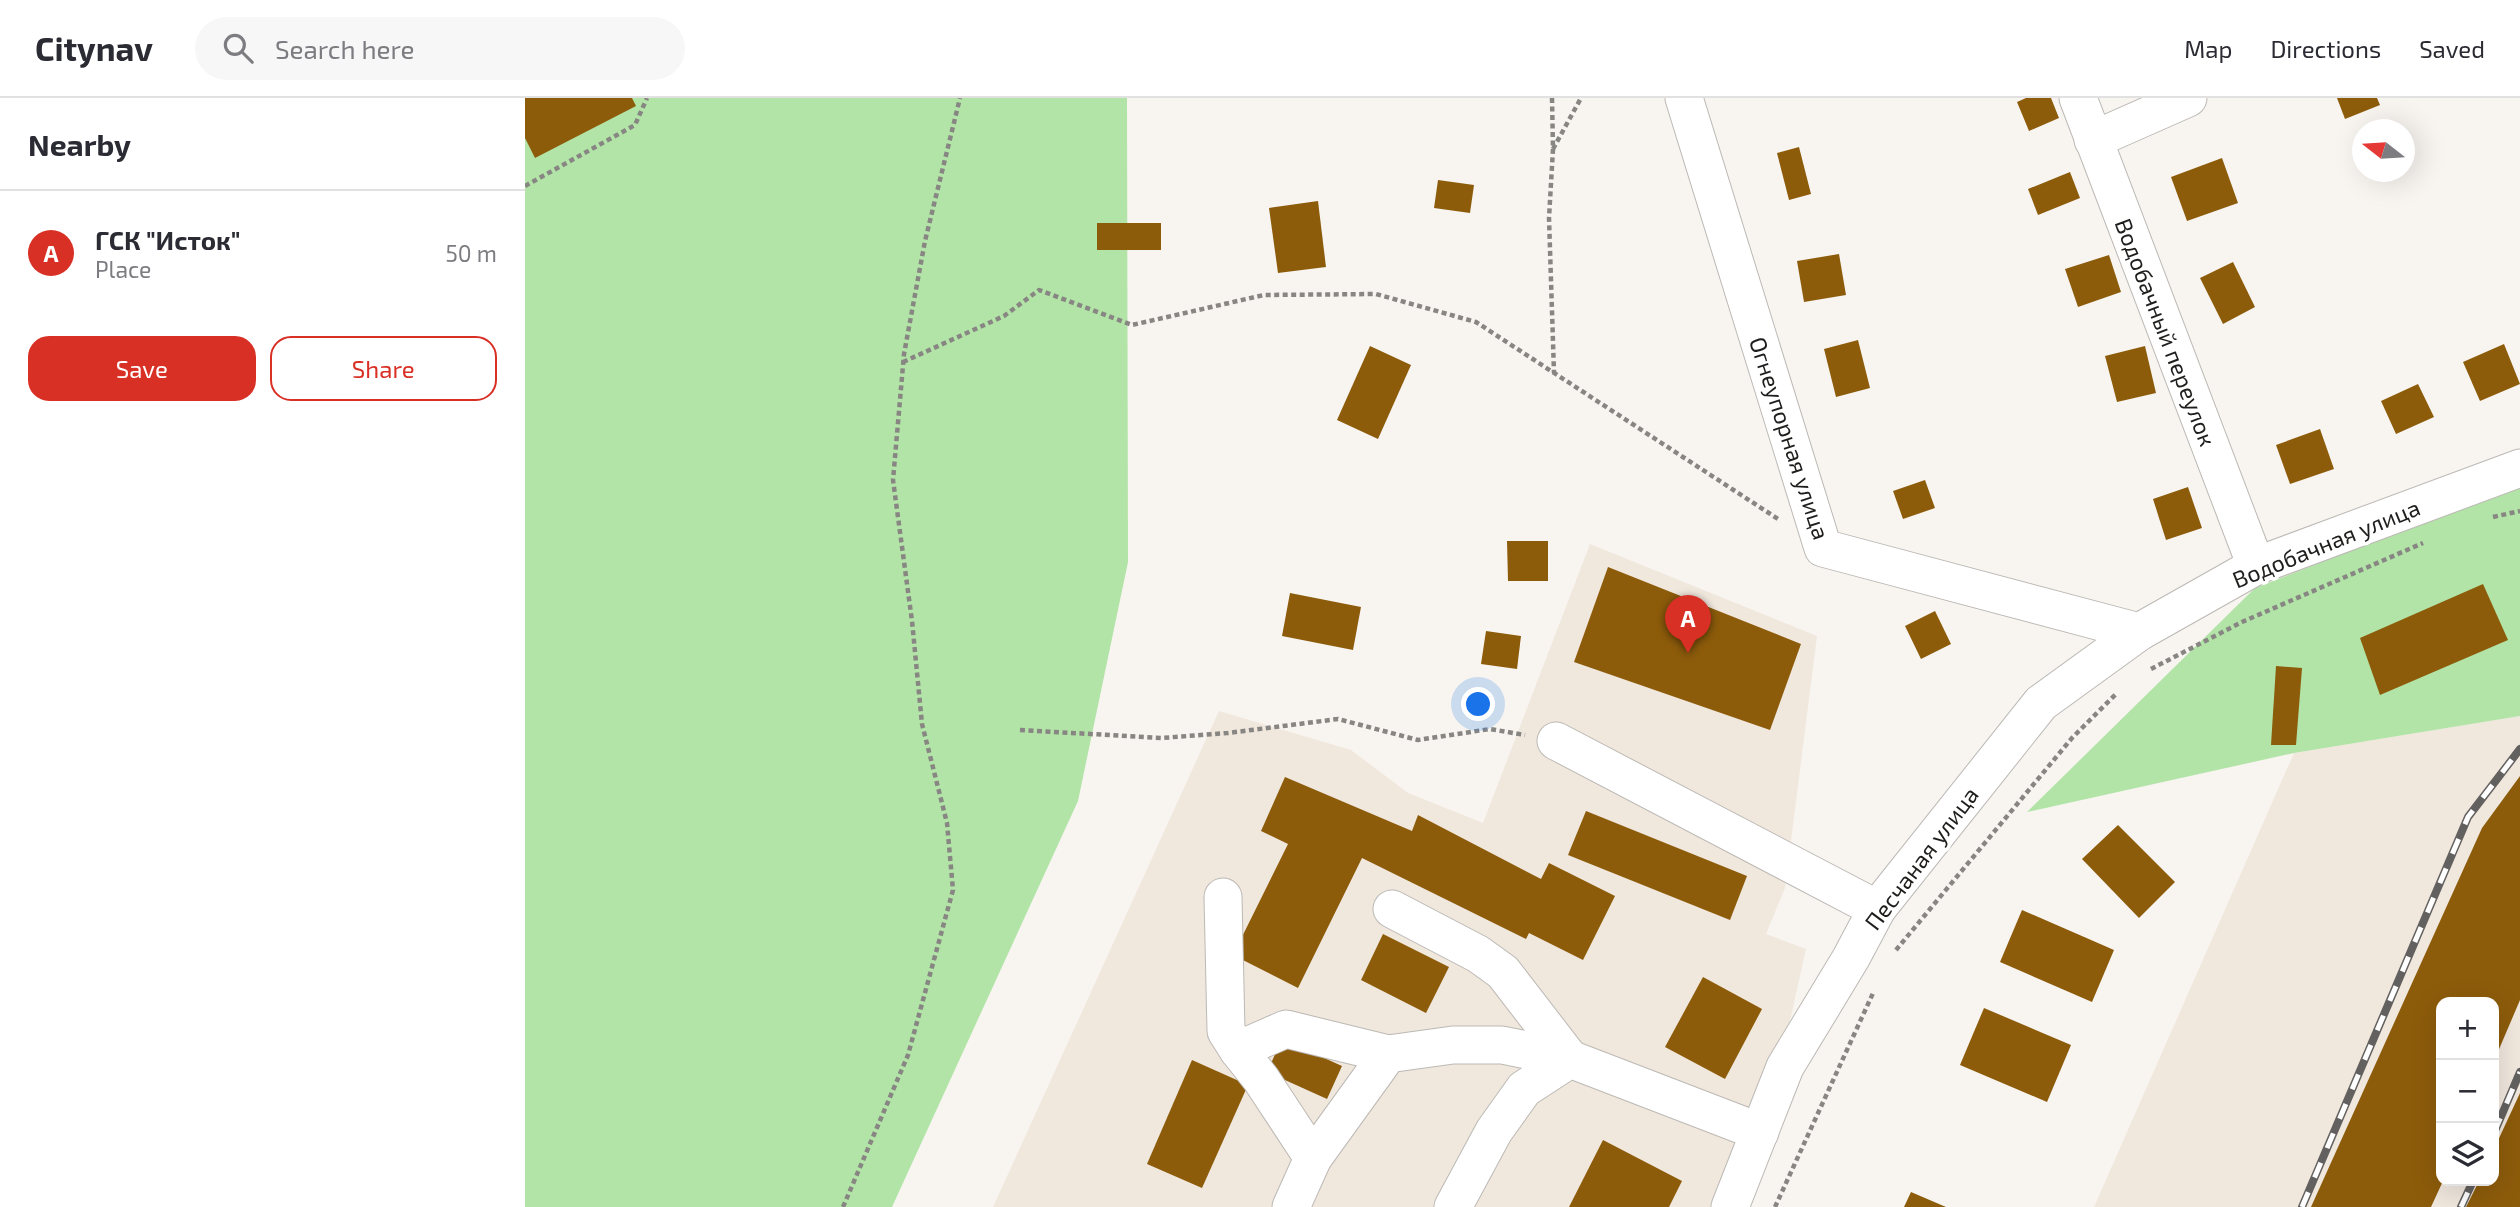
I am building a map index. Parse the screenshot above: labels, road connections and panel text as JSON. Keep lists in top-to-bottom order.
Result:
{
  "streets": {
    "street": [
      "Водобачный переулок",
      "Огнеупорная улица",
      "Водобачная улица",
      "Песчаная улица"
    ]
  },
  "crossings": [
    ["Водобачный переулок", "Водобачная улица"],
    ["Огнеупорная улица", "Водобачная улица"],
    ["Огнеупорная улица", "Песчаная улица"],
    ["Водобачная улица", "Песчаная улица"]
  ],
  "north": "left",
  "page": {
    "header": "Citynav",
    "search": "Search here",
    "nav": ["Map", "Directions", "Saved"],
    "heading": "Nearby",
    "list": [
      {
        "mark": "A",
        "name": "ГСК \"Исток\"",
        "note": "Place",
        "value": "50 m"
      }
    ],
    "buttons": ["Save", "Share"],
    "pins": "A",
    "map_buttons": ["+", "−"]
  }
}
